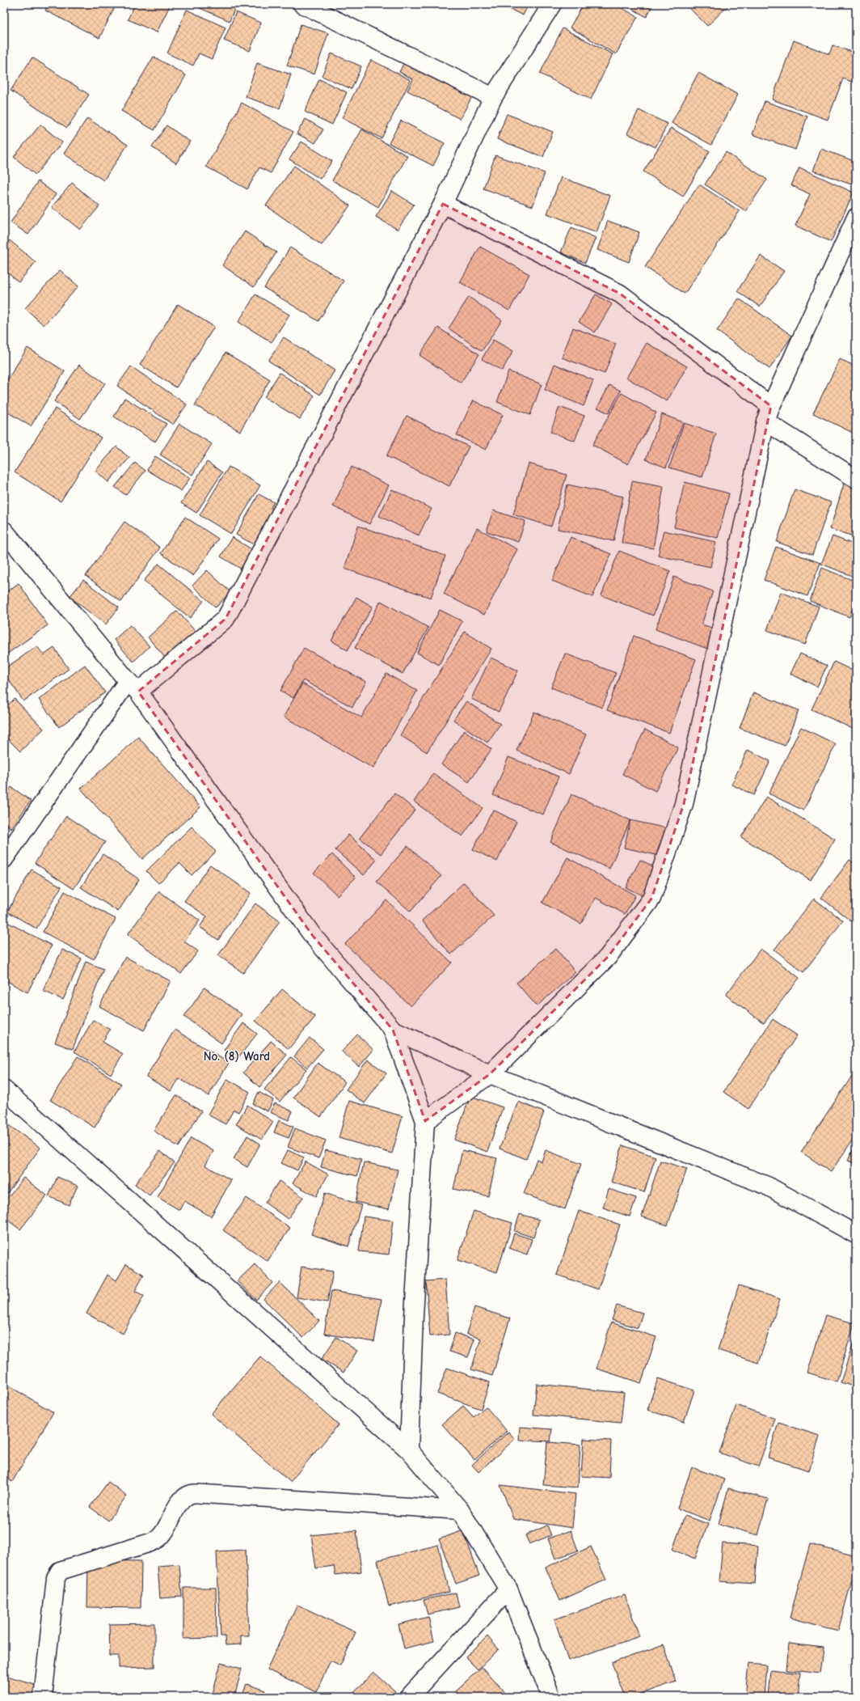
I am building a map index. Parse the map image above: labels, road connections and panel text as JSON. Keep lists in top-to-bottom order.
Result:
{
  "districts": ["No. (8) Ward"]
}
